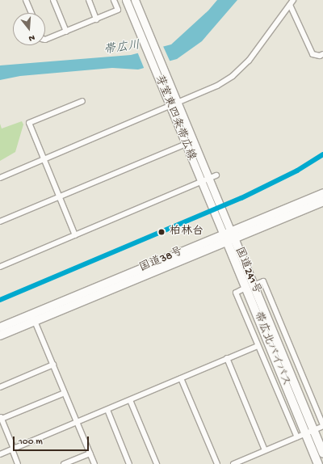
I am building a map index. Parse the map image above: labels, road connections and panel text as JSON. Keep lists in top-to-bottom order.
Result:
{
  "streets": {
    "highway": ["国道38号", "国道241号", "帯広北バイパス"],
    "main road": ["芽室東四条帯広線"]
  },
  "crossings": [
    ["芽室東四条帯広線", "国道38号"],
    ["芽室東四条帯広線", "国道241号"],
    ["国道38号", "国道241号"],
    ["国道241号", "帯広北バイパス"]
  ],
  "water": ["帯広川"],
  "places": ["柏林台"],
  "scale_bar": "100 m",
  "north": "bottom"
}
